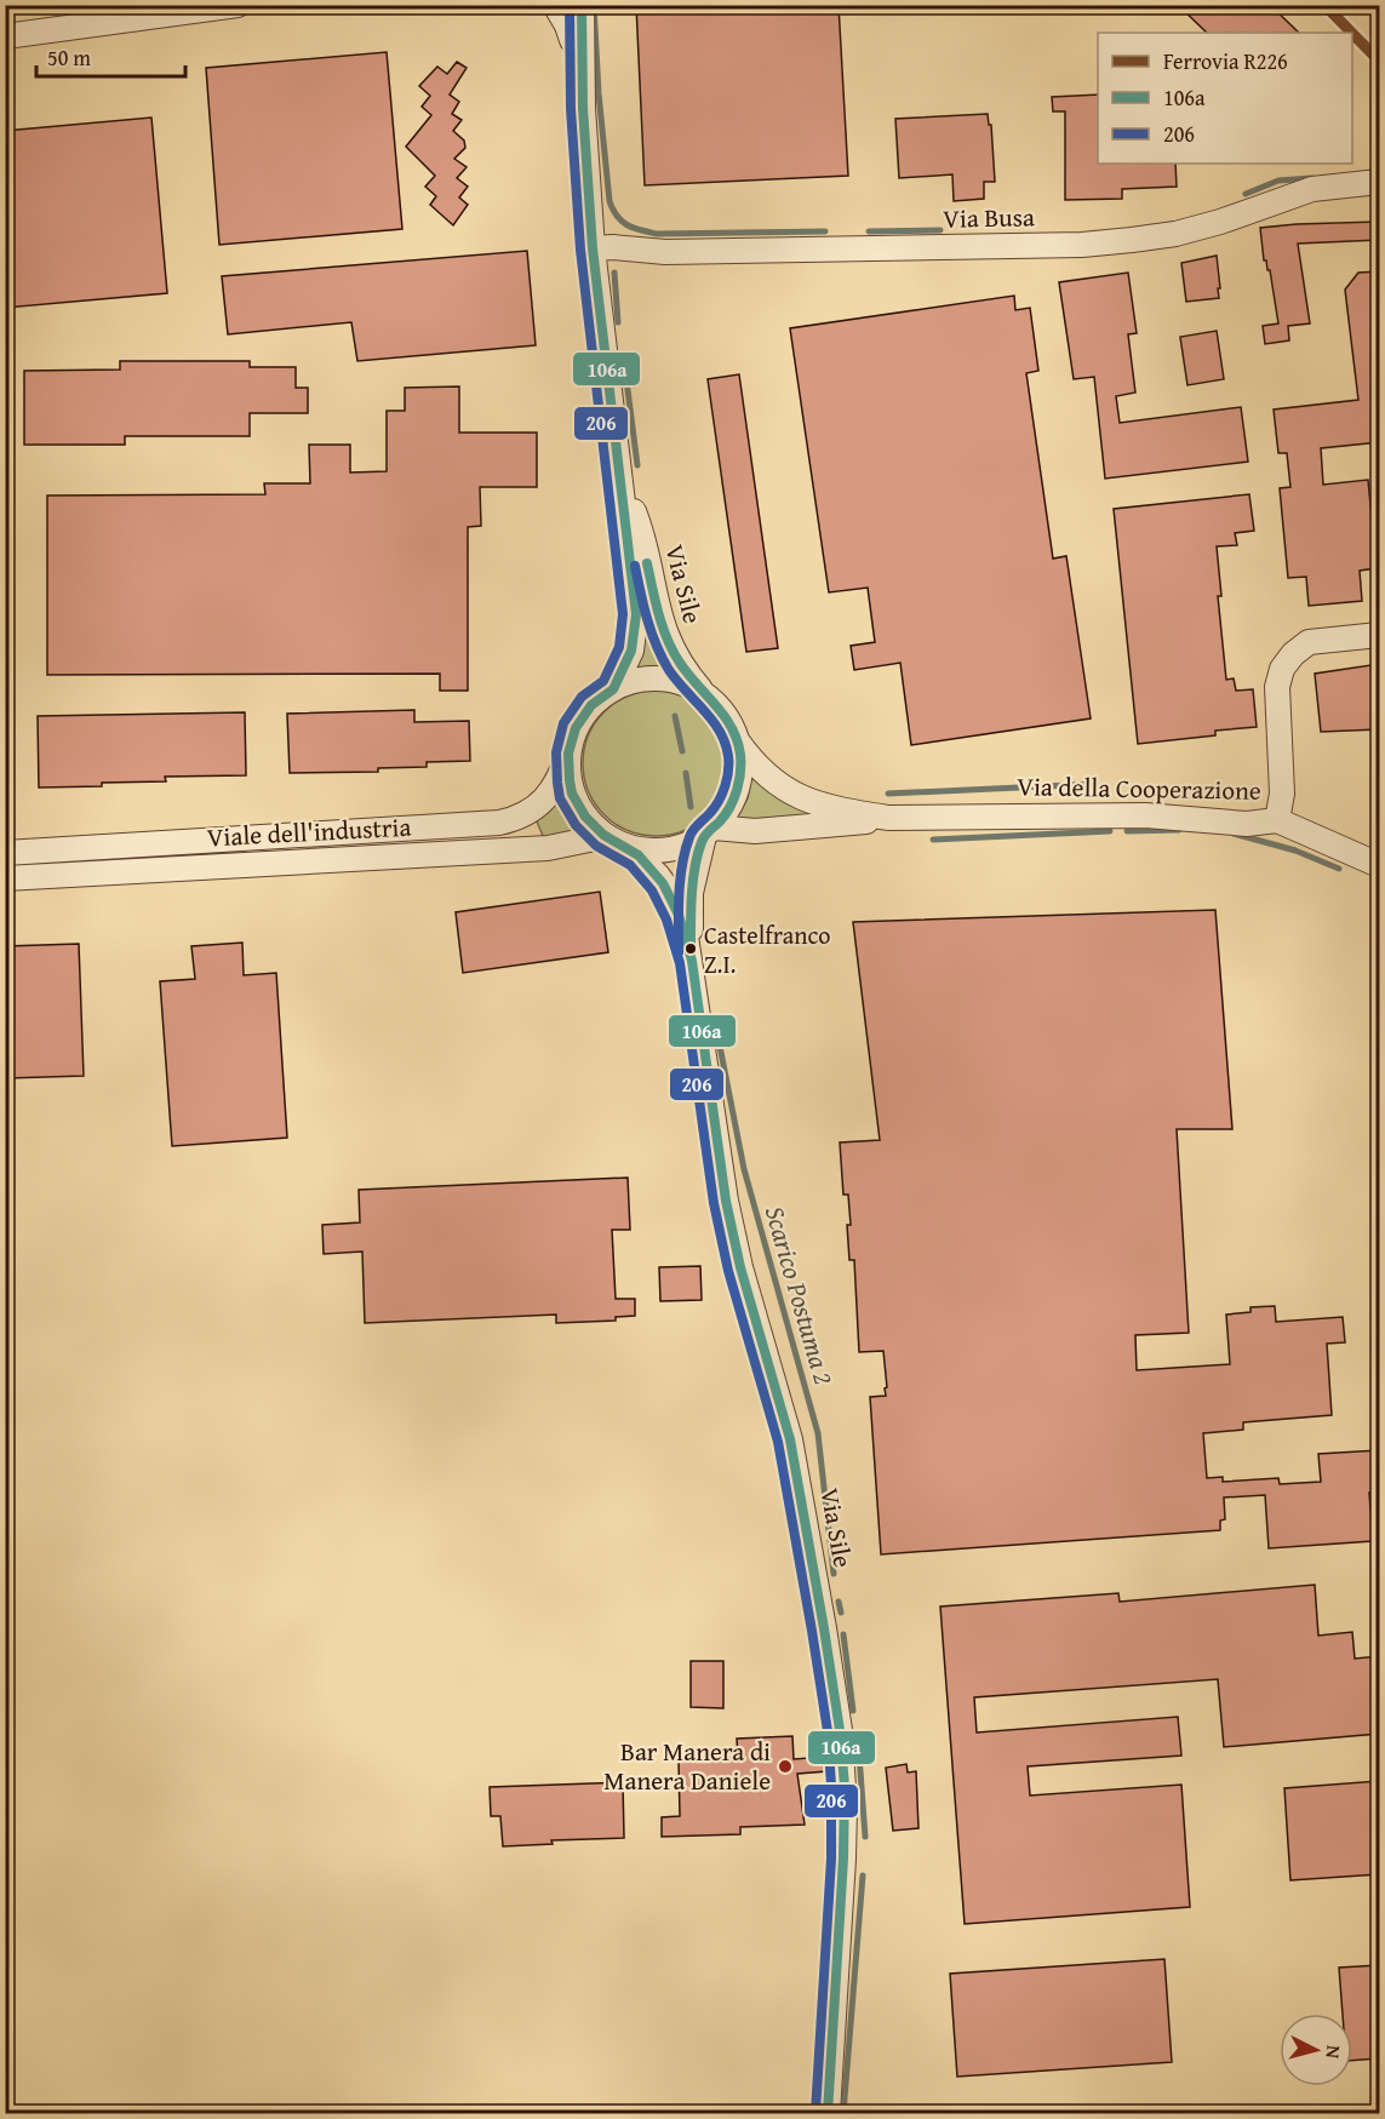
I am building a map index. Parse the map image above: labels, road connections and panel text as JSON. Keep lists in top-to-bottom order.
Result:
{
  "streets": {
    "street": [
      "Via Busa",
      "Via Sile",
      "Via della Cooperazione",
      "Viale dell'industria"
    ]
  },
  "crossings": [
    ["Via Busa", "Via Sile"],
    ["Via Sile", "Via della Cooperazione"],
    ["Via Sile", "Viale dell'industria"],
    ["Via della Cooperazione", "Viale dell'industria"]
  ],
  "water": ["Scarico Postuma 2"],
  "places": ["Castelfranco Z.I.", "Bar Manera di Manera Daniele"],
  "lines": ["rail line R226", "transit line 106a", "transit line 206"],
  "legend": ["Ferrovia R226", "106a", "206"],
  "scale_bar": "50 m",
  "north": "right"
}
